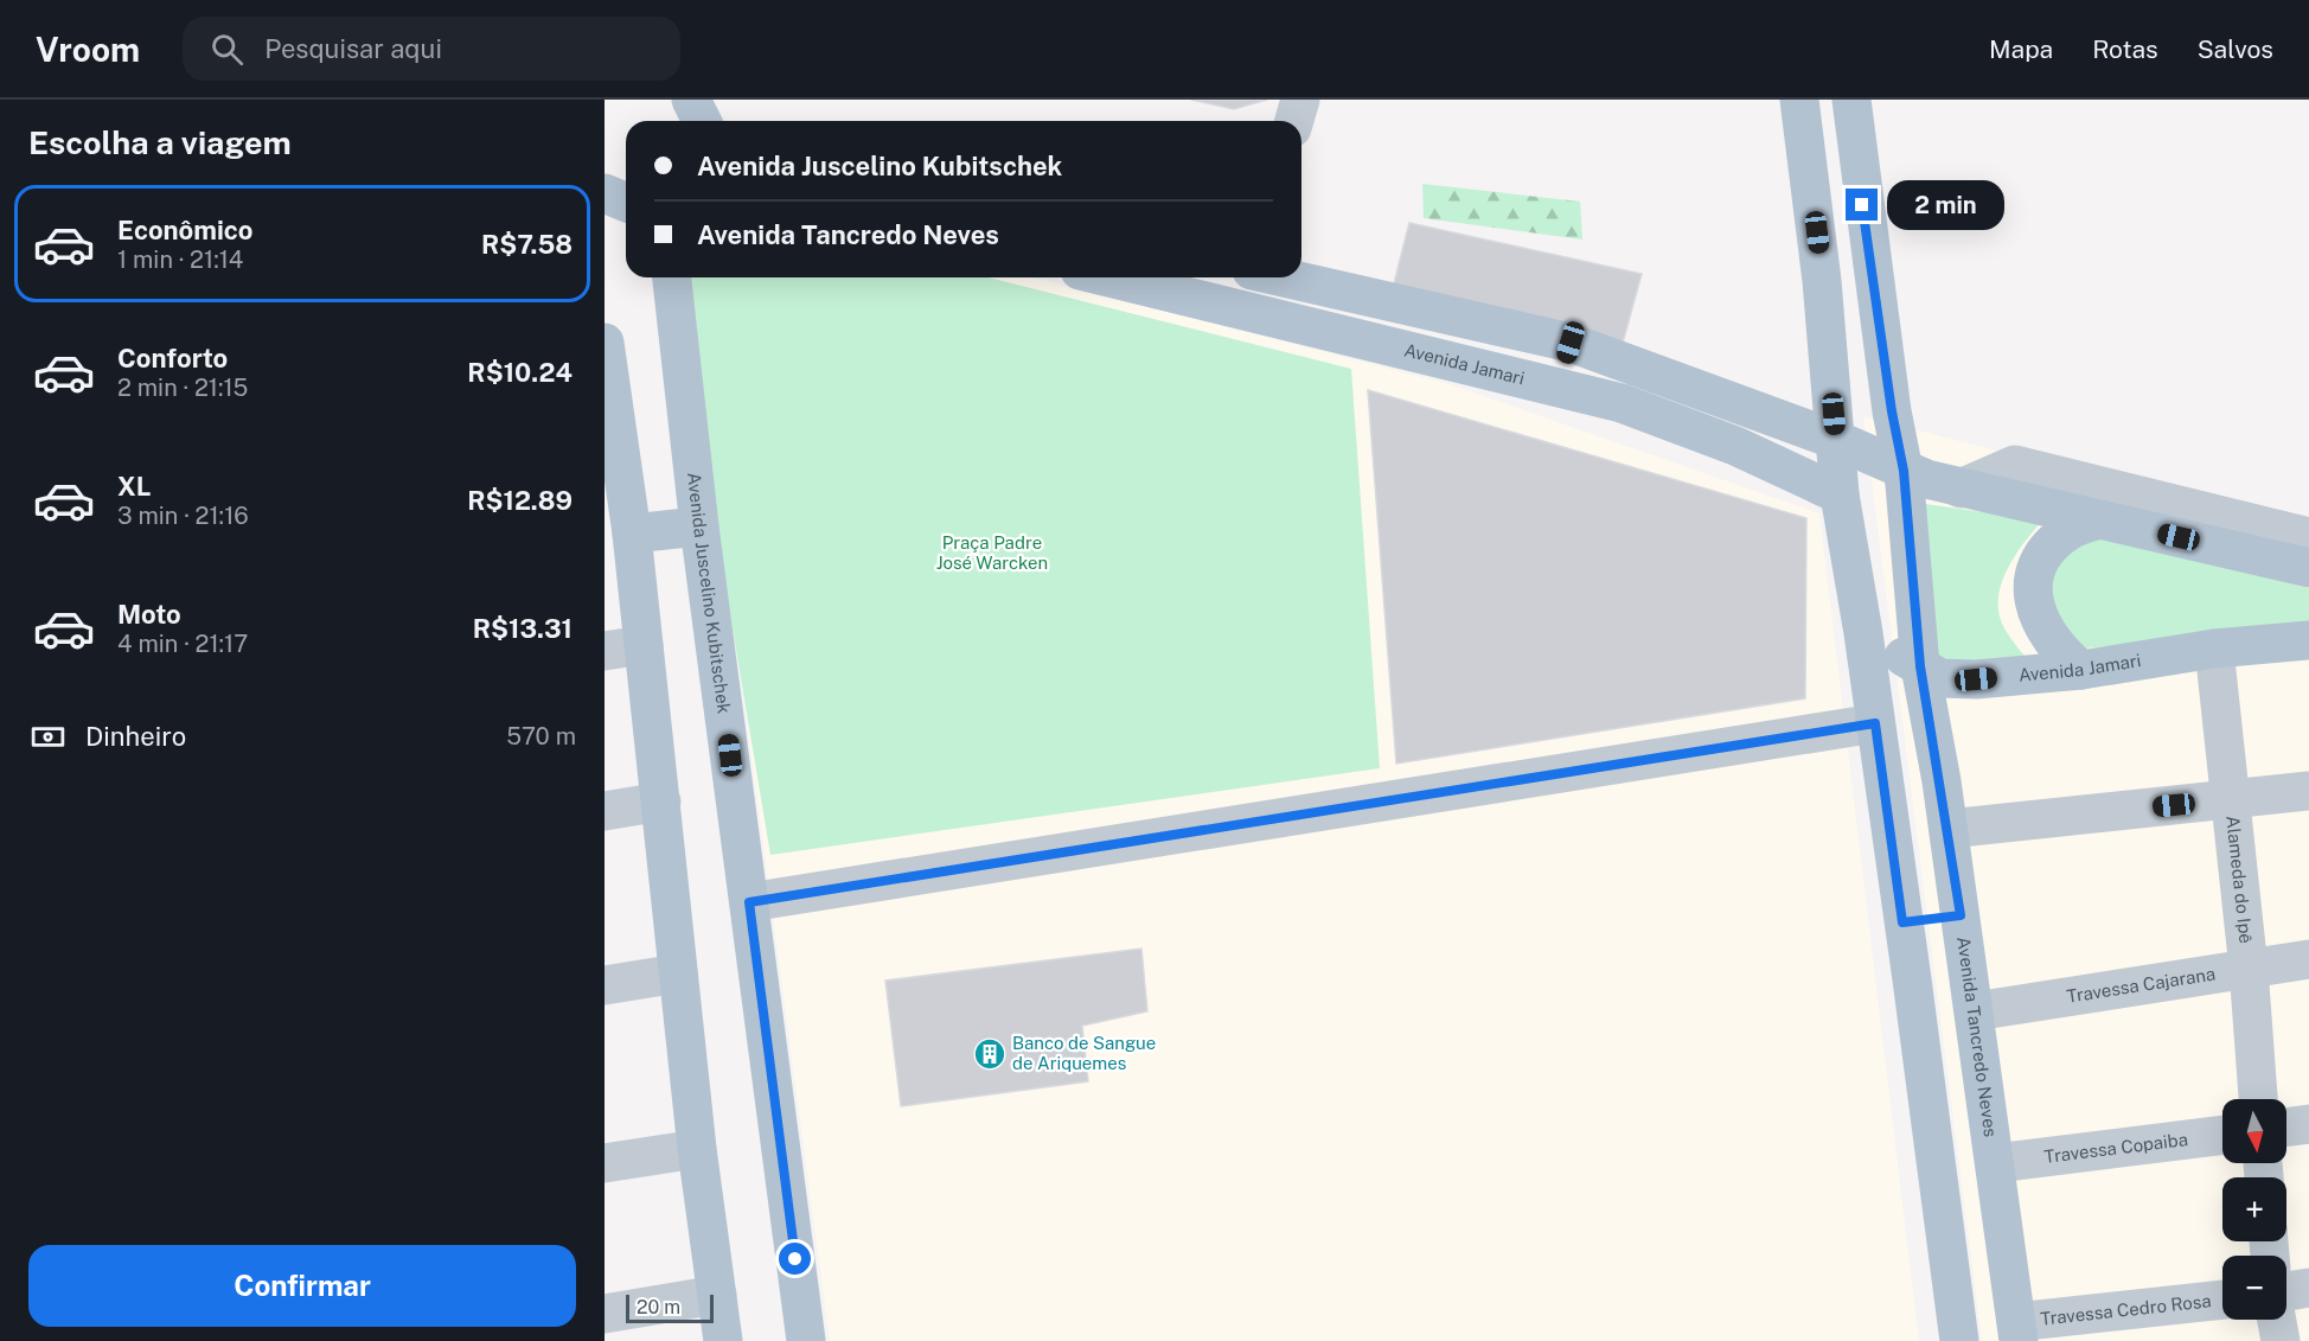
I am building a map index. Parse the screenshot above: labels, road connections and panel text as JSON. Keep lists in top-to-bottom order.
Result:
{
  "streets": {
    "main road": ["Avenida Jamari", "Avenida Juscelino Kubitschek", "Avenida Tancredo Neves"],
    "street": [
      "Alameda do Ipê",
      "Travessa Cajarana",
      "Travessa Copaiba",
      "Travessa Cedro Rosa"
    ]
  },
  "crossings": [
    ["Avenida Jamari", "Alameda do Ipê"],
    ["Avenida Jamari", "Avenida Tancredo Neves"],
    ["Alameda do Ipê", "Travessa Cajarana"],
    ["Travessa Cajarana", "Avenida Tancredo Neves"],
    ["Avenida Tancredo Neves", "Travessa Copaiba"],
    ["Avenida Tancredo Neves", "Travessa Cedro Rosa"]
  ],
  "parks": ["Praça Padre José Warcken"],
  "places": {
    "building": ["Banco de Sangue de Ariquemes"]
  },
  "scale_bar": "20 m",
  "north": "bottom",
  "page": {
    "header": "Vroom",
    "search": "Pesquisar aqui",
    "nav": ["Mapa", "Rotas", "Salvos"],
    "heading": "Escolha a viagem",
    "banner": ["Avenida Juscelino Kubitschek", "Avenida Tancredo Neves"],
    "bubble": "2 min",
    "list": [
      {
        "name": "Econômico",
        "note": "1 min · 21:14",
        "value": "R$7.58"
      },
      {
        "name": "Conforto",
        "note": "2 min · 21:15",
        "value": "R$10.24"
      },
      {
        "name": "XL",
        "note": "3 min · 21:16",
        "value": "R$12.89"
      },
      {
        "name": "Moto",
        "note": "4 min · 21:17",
        "value": "R$13.31"
      }
    ],
    "pay": ["Dinheiro", "570 m"],
    "map_buttons": ["+", "−"],
    "buttons": "Confirmar",
    "scale": "20 m"
  }
}
